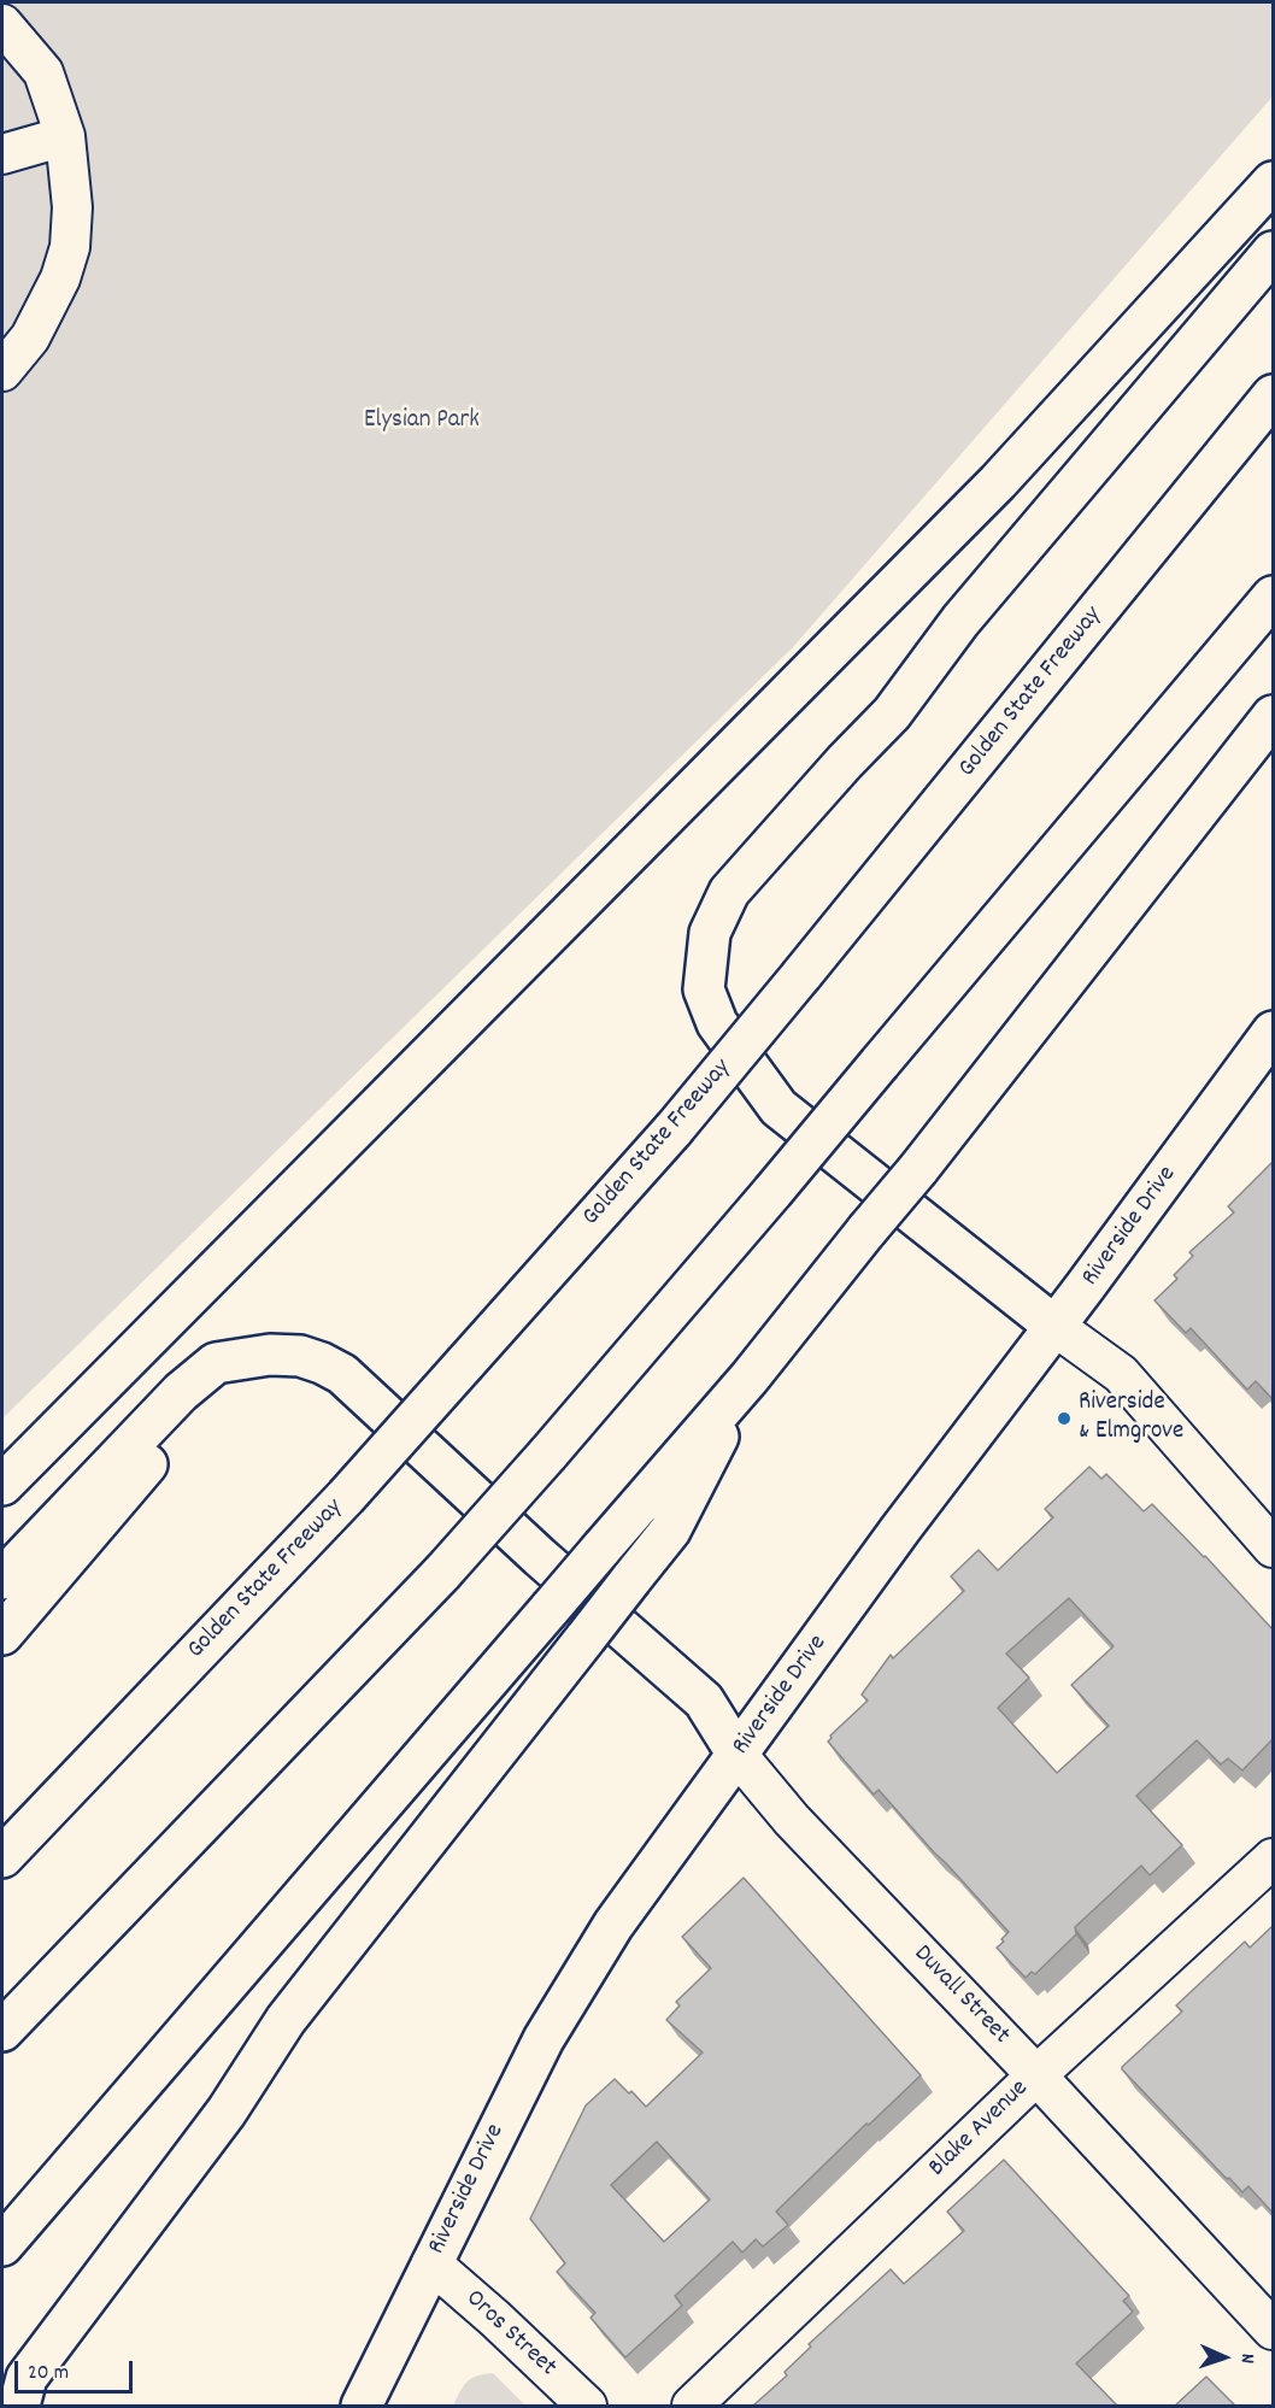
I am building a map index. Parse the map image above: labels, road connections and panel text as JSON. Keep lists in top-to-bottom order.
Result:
{
  "streets": {
    "main road": ["Golden State Freeway", "Riverside Drive"],
    "street": ["Duvall Street", "Blake Avenue", "Oros Street"]
  },
  "crossings": [
    ["Riverside Drive", "Duvall Street"],
    ["Riverside Drive", "Oros Street"],
    ["Duvall Street", "Blake Avenue"]
  ],
  "parks": ["Elysian Park"],
  "places": ["Riverside & Elmgrove"],
  "scale_bar": "20 m",
  "north": "right"
}
